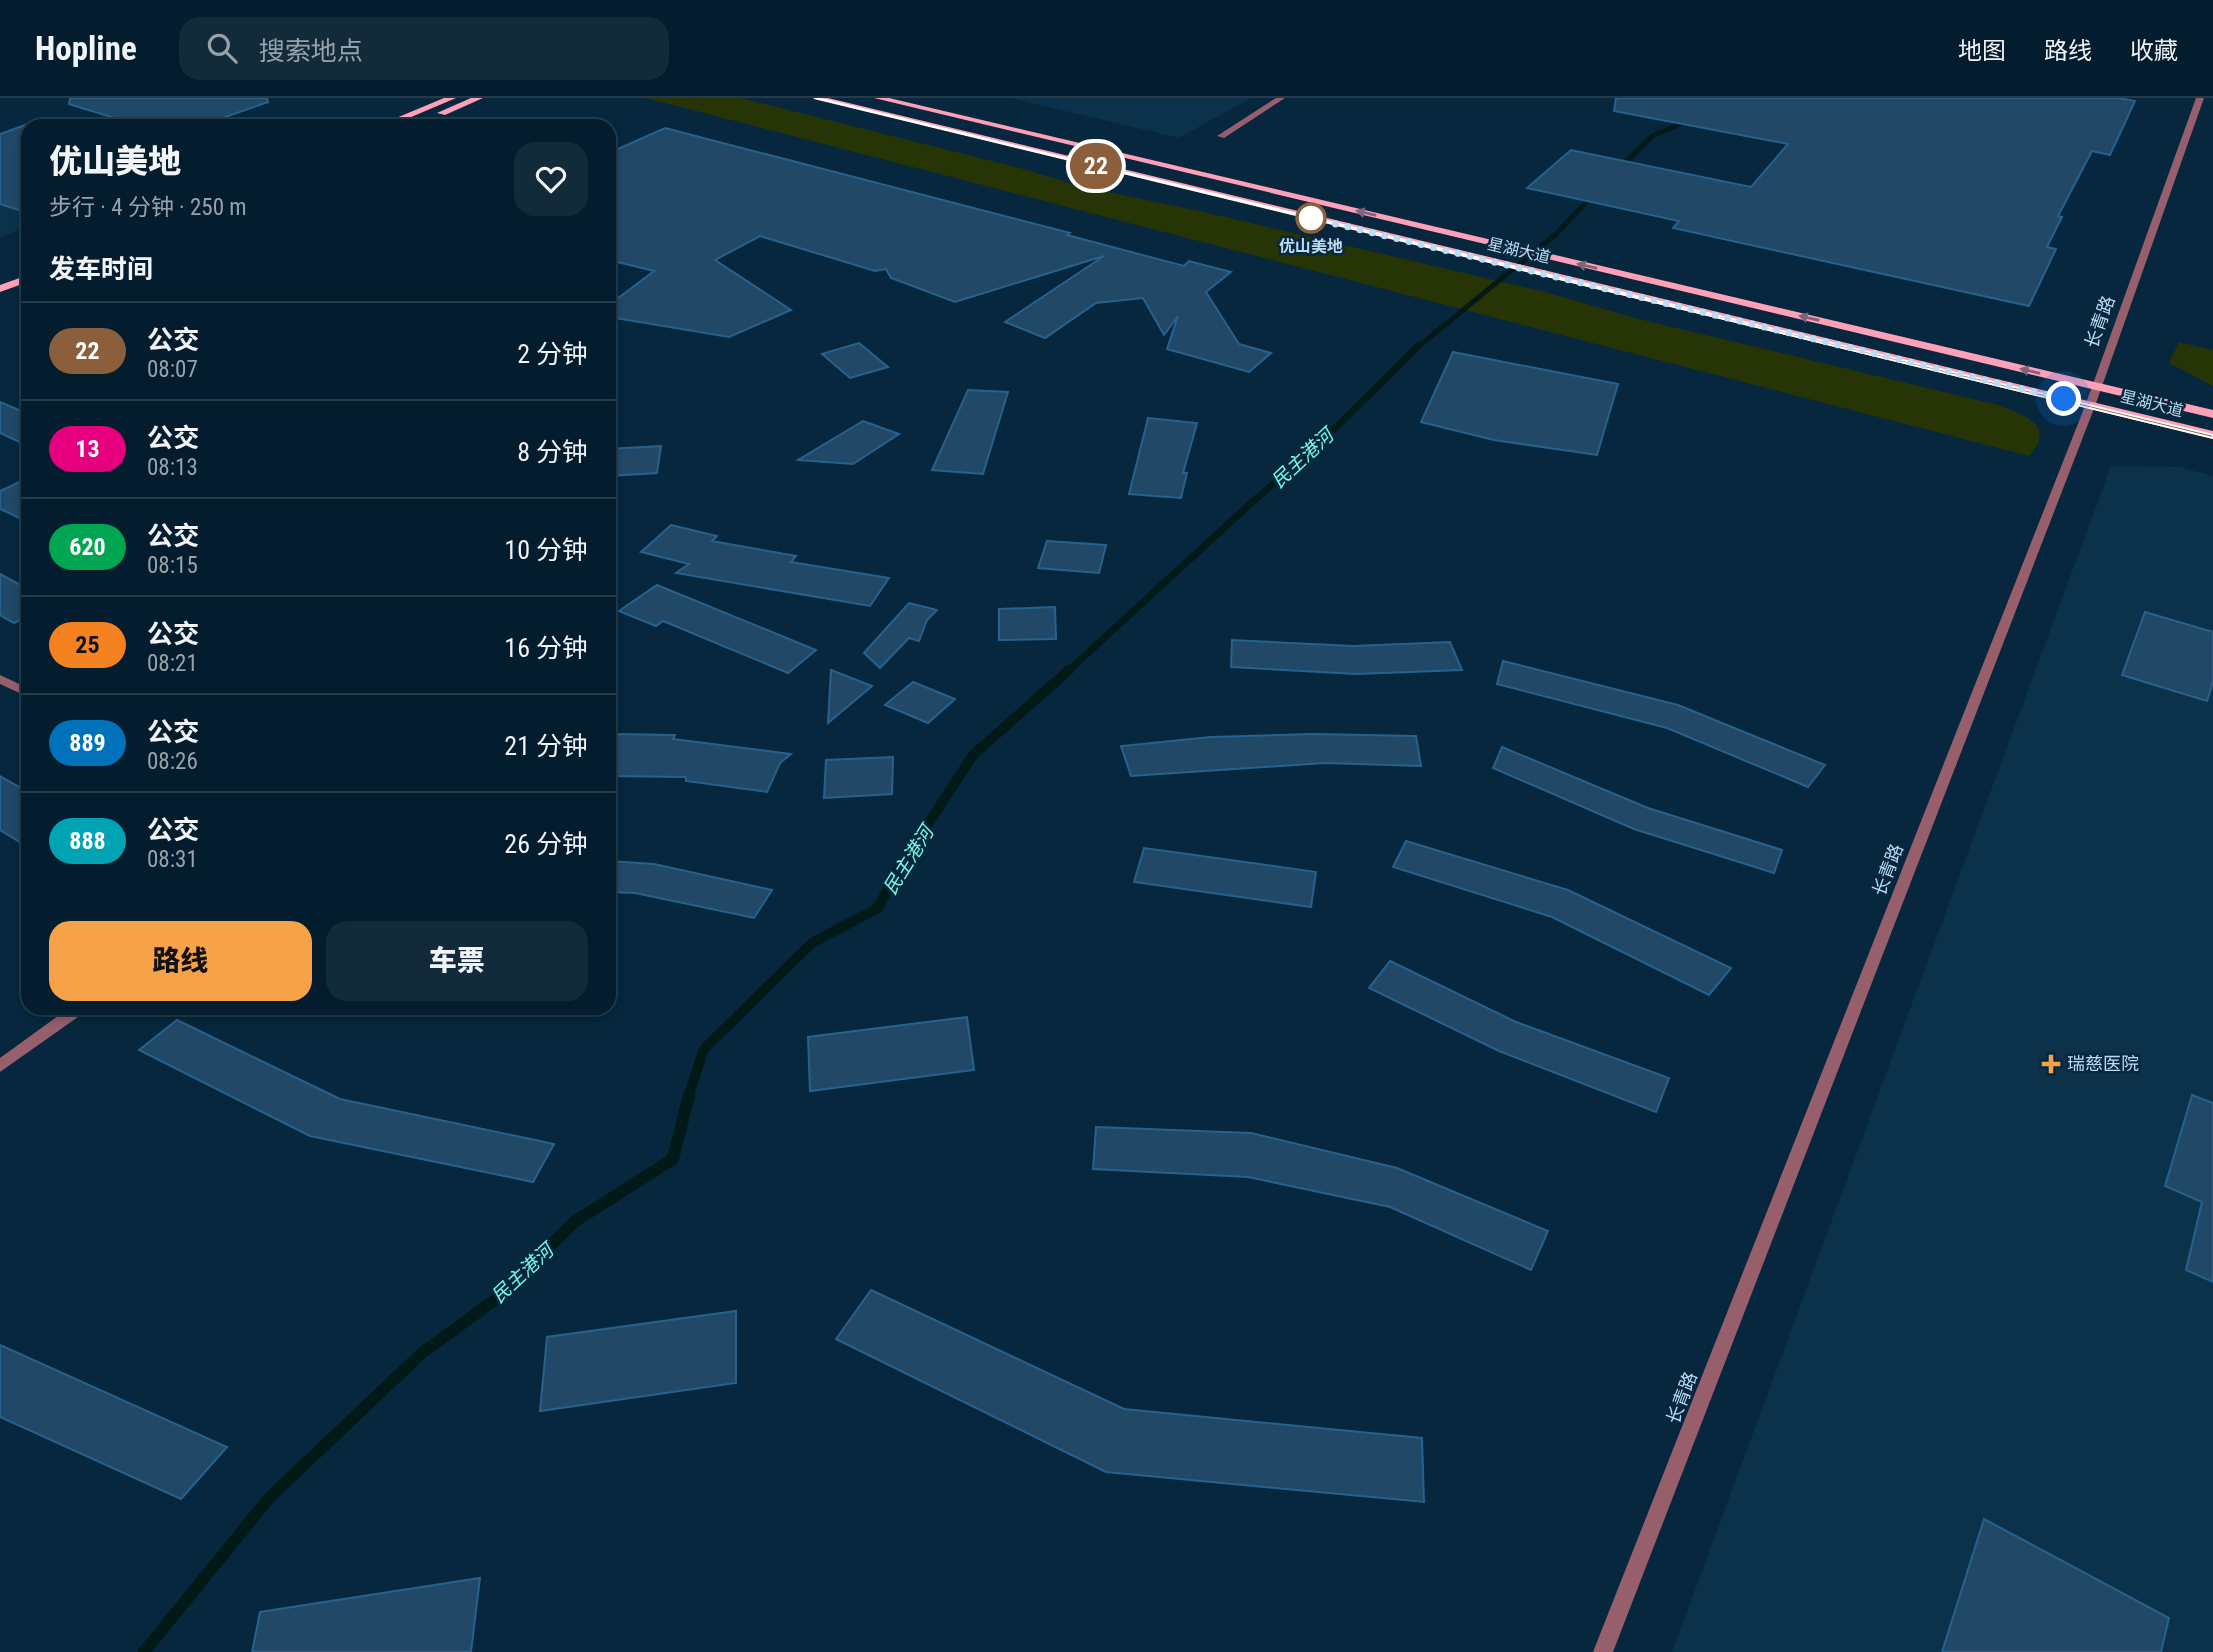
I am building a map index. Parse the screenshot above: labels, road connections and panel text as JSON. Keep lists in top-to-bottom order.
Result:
{
  "streets": {
    "main road": ["星湖大道"],
    "street": ["长青路"]
  },
  "crossings": [
    ["星湖大道", "长青路"]
  ],
  "water": ["民主港河"],
  "places": {
    "other": ["优山美地"],
    "health": ["瑞慈医院"]
  },
  "lines": ["bus line 22"],
  "page": {
    "header": "Hopline",
    "search": "搜索地点",
    "nav": ["地图", "路线", "收藏"],
    "on_map": "22",
    "heading": [
      ["优山美地", "步行 · 4 分钟 · 250 m"],
      "发车时间"
    ],
    "list": [
      {
        "mark": "22",
        "name": "公交",
        "note": "08:07",
        "value": "2 分钟"
      },
      {
        "mark": "13",
        "name": "公交",
        "note": "08:13",
        "value": "8 分钟"
      },
      {
        "mark": "620",
        "name": "公交",
        "note": "08:15",
        "value": "10 分钟"
      },
      {
        "mark": "25",
        "name": "公交",
        "note": "08:21",
        "value": "16 分钟"
      },
      {
        "mark": "889",
        "name": "公交",
        "note": "08:26",
        "value": "21 分钟"
      },
      {
        "mark": "888",
        "name": "公交",
        "note": "08:31",
        "value": "26 分钟"
      }
    ],
    "buttons": ["路线", "车票"]
  }
}
